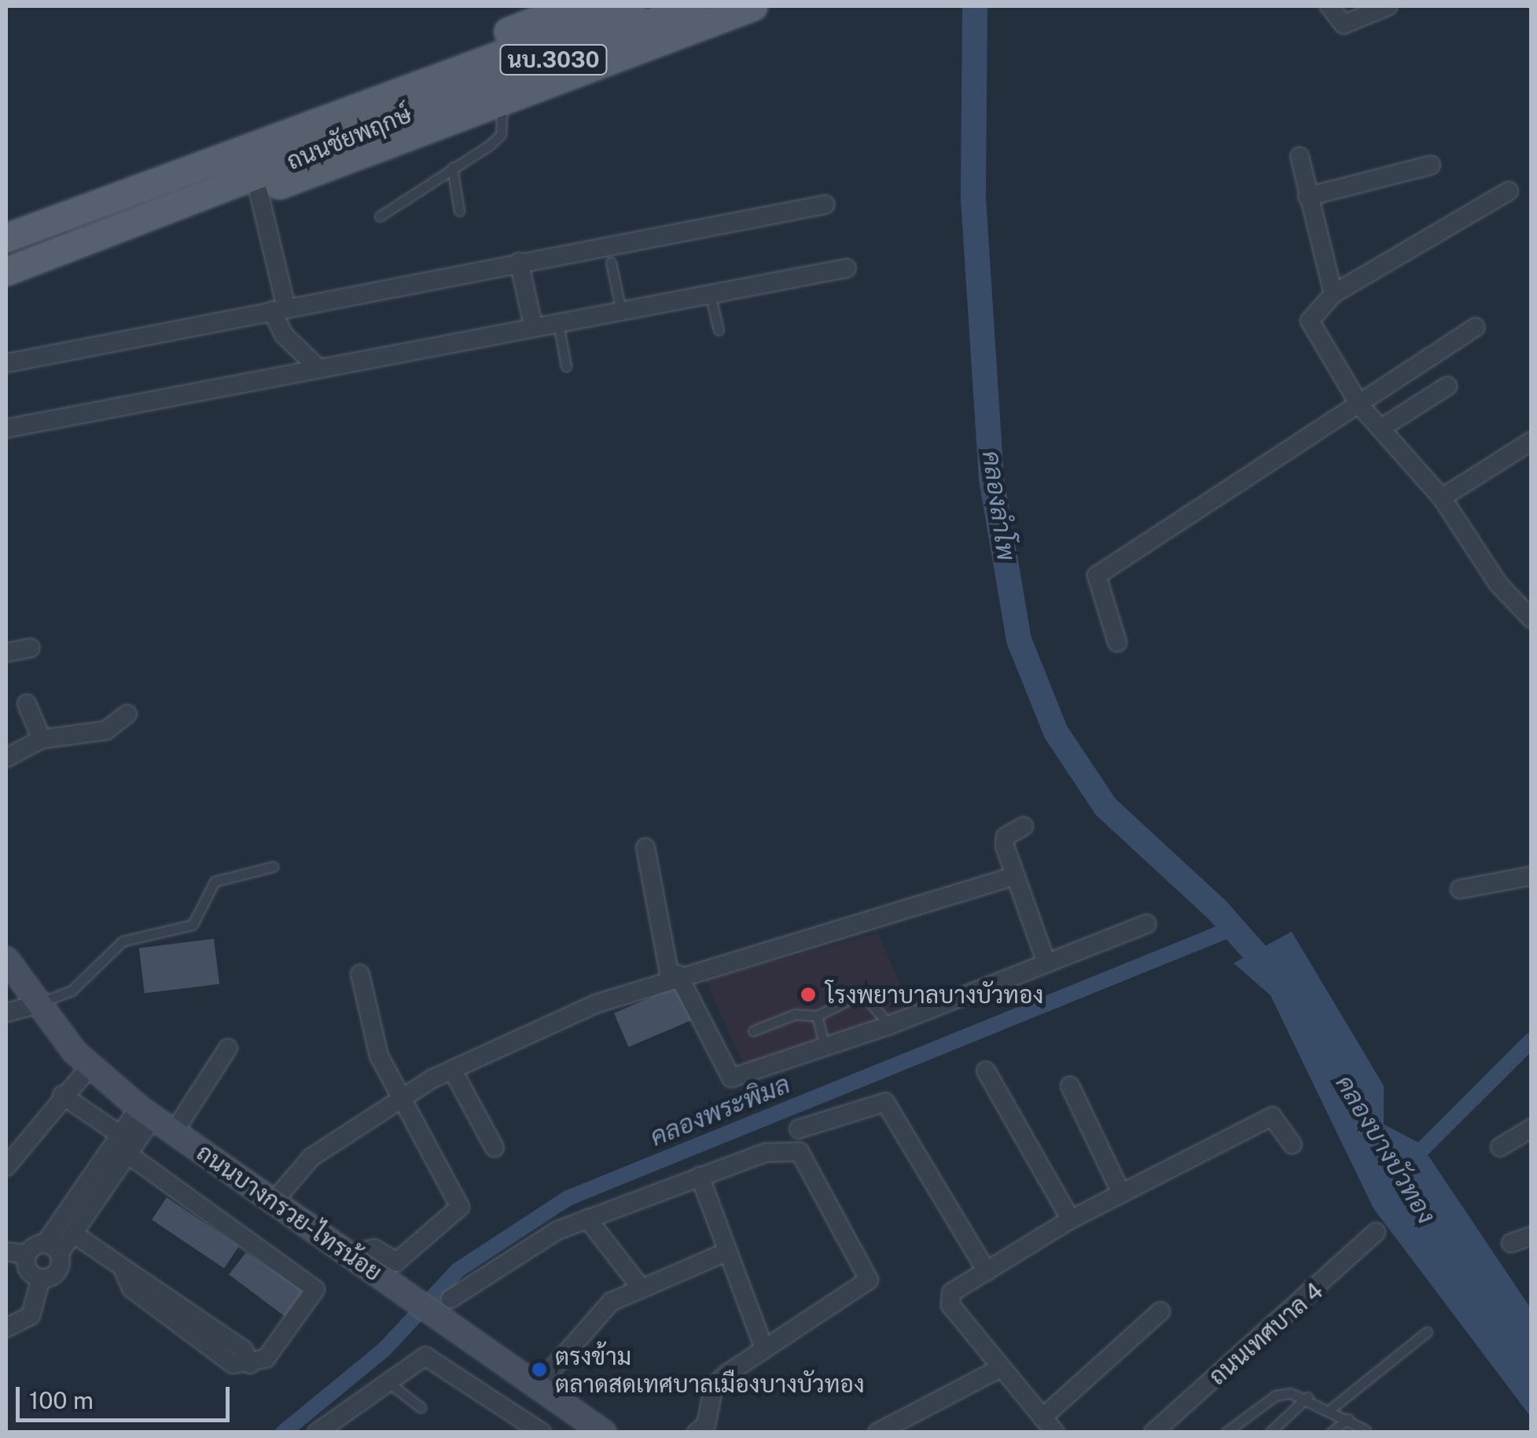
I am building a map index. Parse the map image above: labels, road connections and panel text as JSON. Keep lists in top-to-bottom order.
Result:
{
  "streets": {
    "main road": ["นบ.3030", "ถนนชัยพฤกษ์", "ถนนบางกรวย-ไทรน้อย"],
    "street": ["ถนนเทศบาล 4"]
  },
  "water": ["คลองลำโพ", "คลองพระพิมล", "คลองบางบัวทอง"],
  "places": ["โรงพยาบาลบางบัวทอง", "ตรงข้าม ตลาดสดเทศบาลเมืองบางบัวทอง"],
  "scale_bar": "100 m"
}
